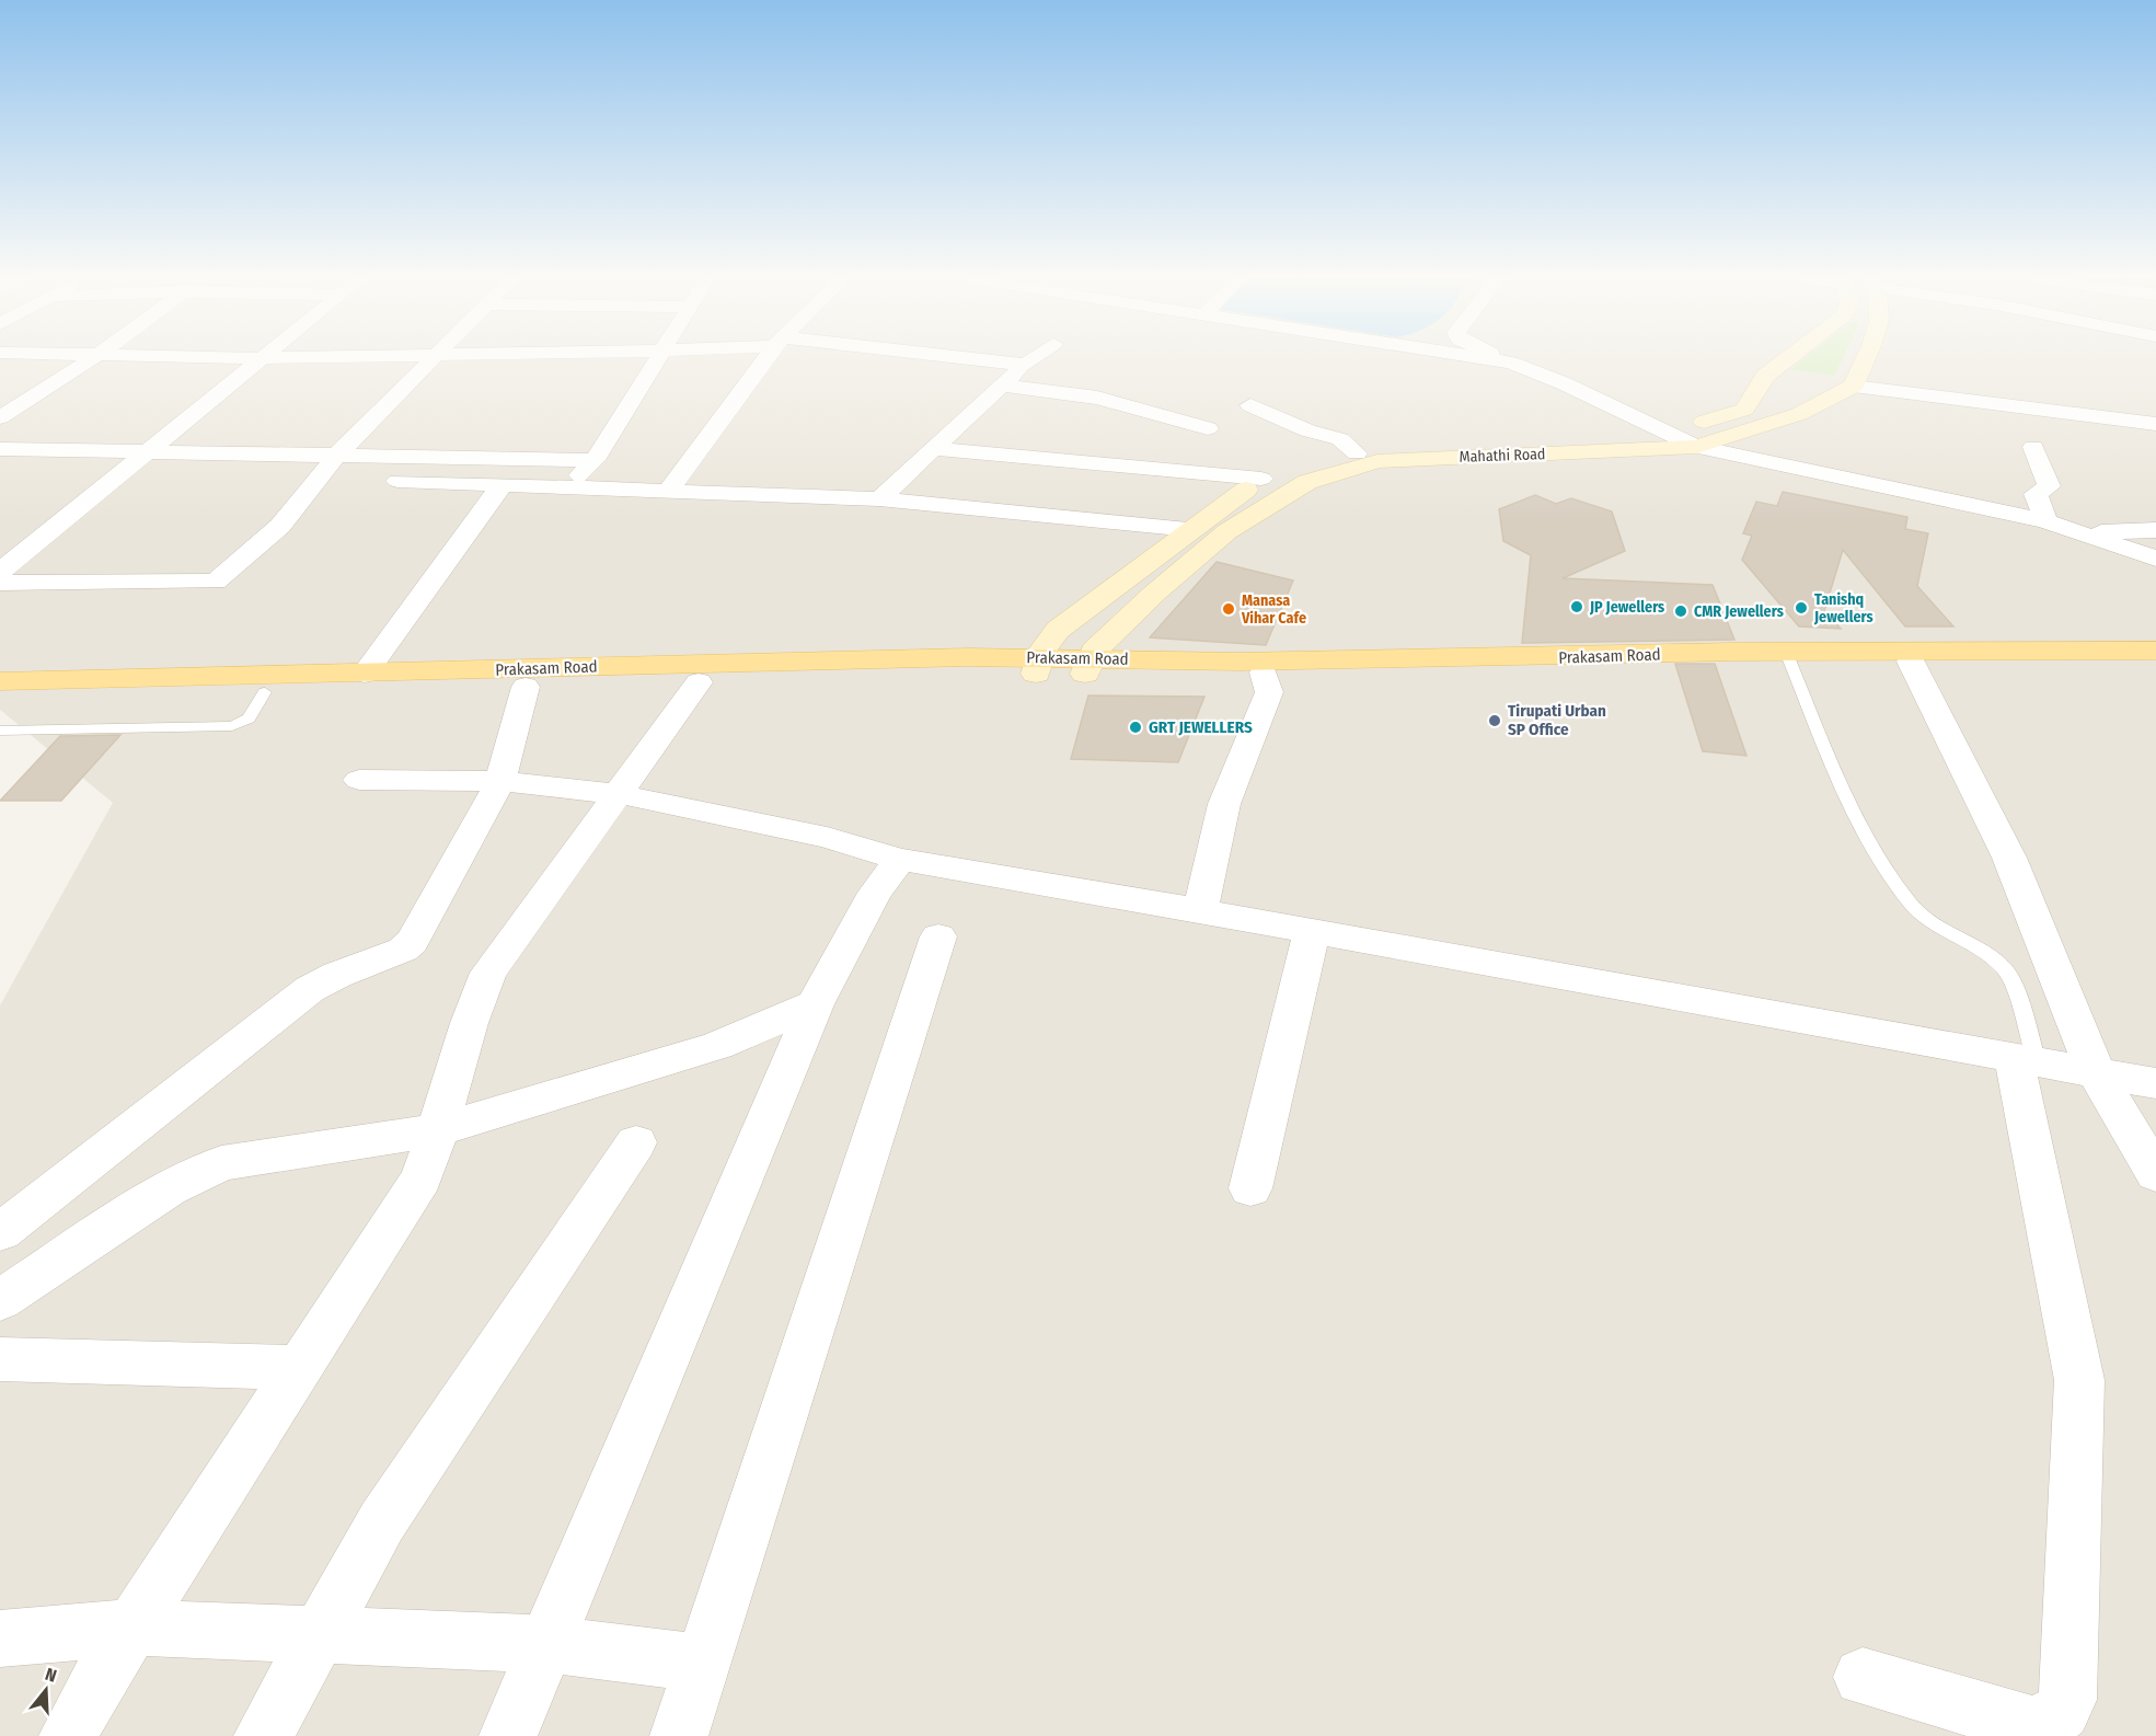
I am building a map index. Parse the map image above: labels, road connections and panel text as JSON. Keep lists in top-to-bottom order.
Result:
{
  "streets": {
    "main road": ["Prakasam Road"],
    "street": ["Mahathi Road"]
  },
  "crossings": [
    ["Mahathi Road", "Prakasam Road"]
  ],
  "places": [
    "JP Jewellers",
    "Tanishq Jewellers",
    "Manasa Vihar Cafe",
    "CMR Jewellers",
    "Tirupati Urban SP Office",
    "GRT JEWELLERS"
  ],
  "north": "top"
}
